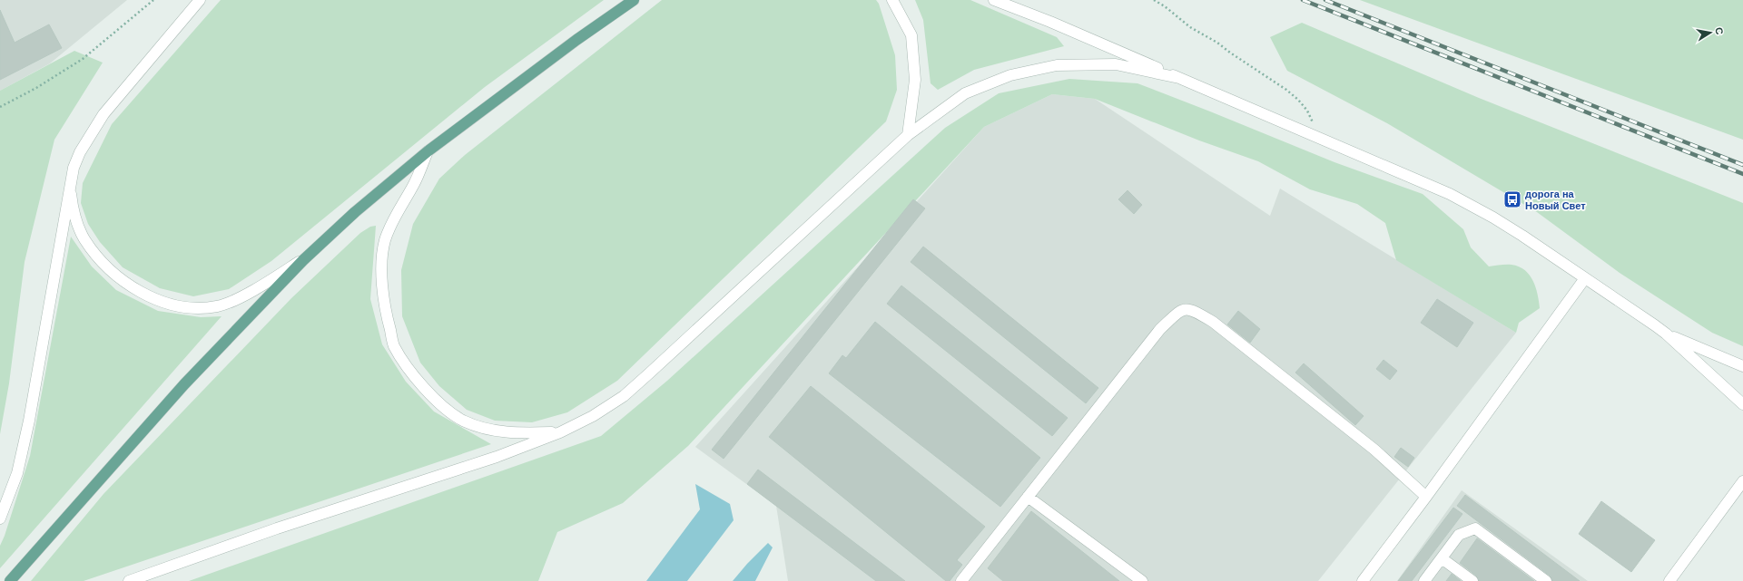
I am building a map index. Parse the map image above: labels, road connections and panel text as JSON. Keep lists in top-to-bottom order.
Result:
{
  "places": {
    "bus stop": ["дорога на Новый Свет"]
  },
  "north": "right"
}
